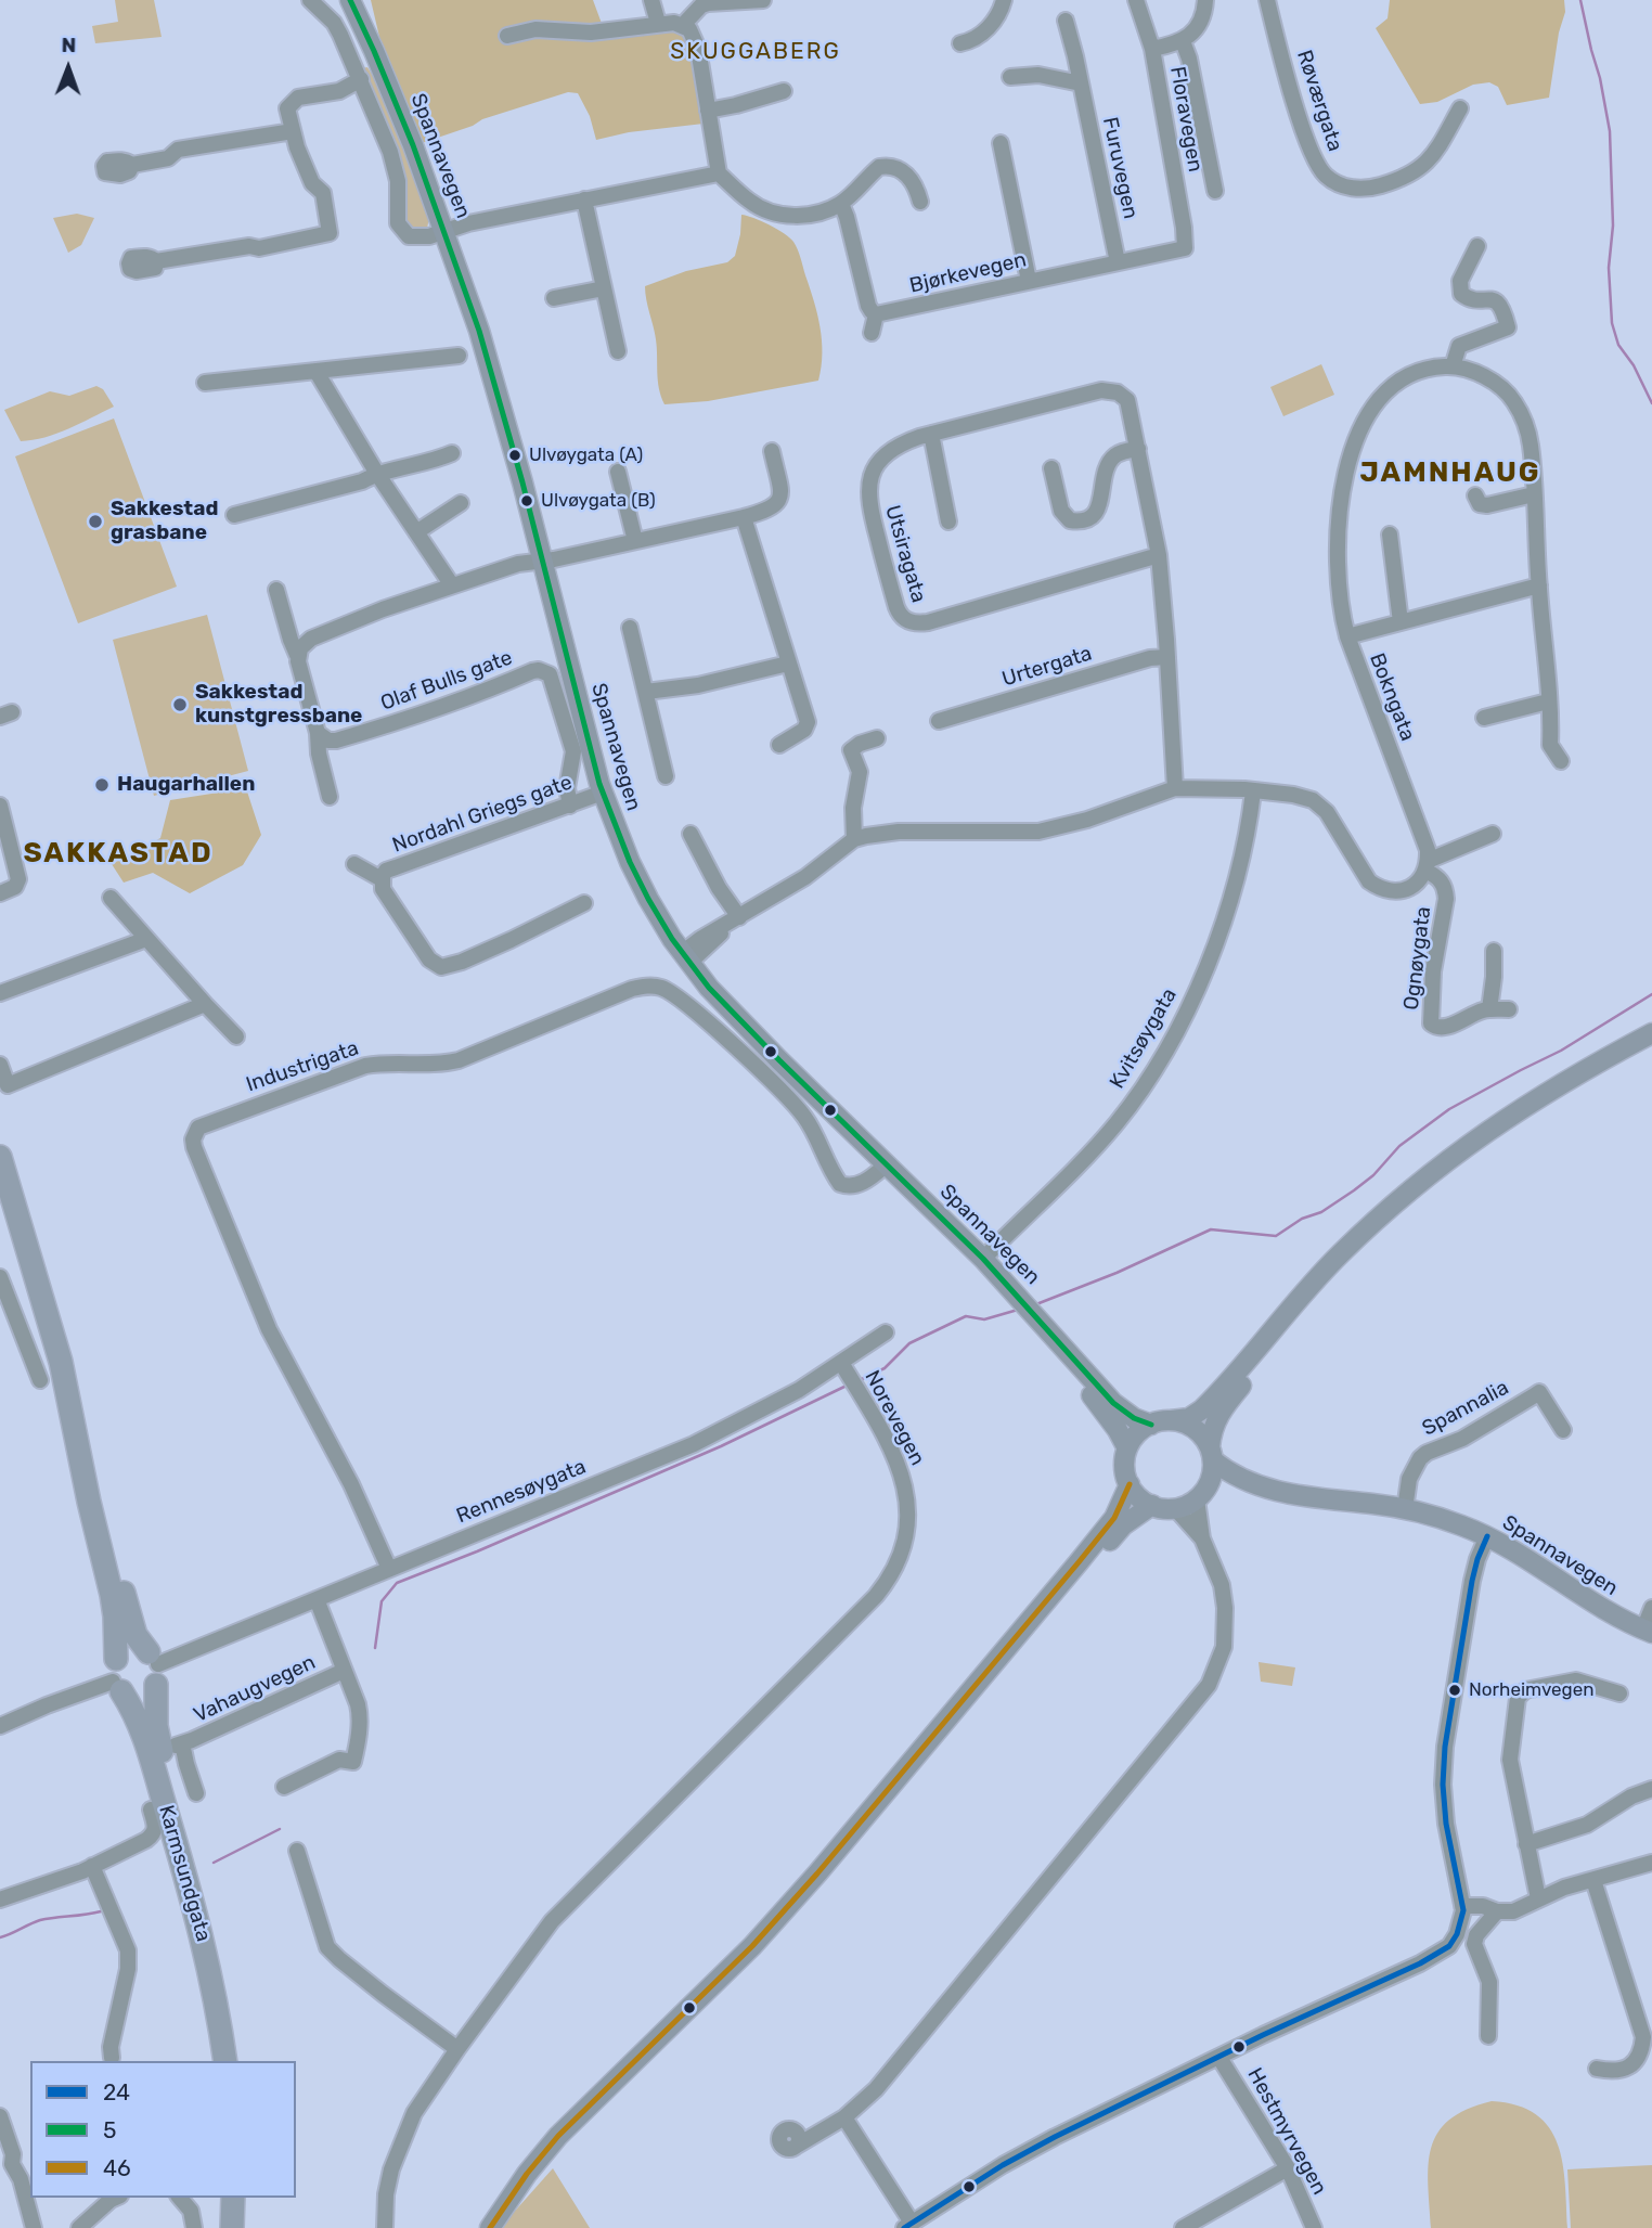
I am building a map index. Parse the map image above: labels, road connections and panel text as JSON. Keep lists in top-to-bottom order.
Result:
{
  "streets": {
    "highway": ["Karmsundgata"],
    "main road": ["Spannavegen"],
    "street": [
      "Røværgata",
      "Floravegen",
      "Furuvegen",
      "Bjørkevegen",
      "Utsiragata",
      "Urtergata",
      "Olaf Bulls gate",
      "Bokngata",
      "Nordahl Griegs gate",
      "Ognøygata",
      "Kvitsøygata",
      "Industrigata",
      "Spannalia",
      "Norevegen",
      "Rennesøygata",
      "Vahaugvegen",
      "Hestmyrvegen"
    ]
  },
  "crossings": [
    ["Floravegen", "Bjørkevegen"],
    ["Spannavegen", "Nordahl Griegs gate"],
    ["Spannavegen", "Kvitsøygata"],
    ["Spannavegen", "Industrigata"],
    ["Spannavegen", "Spannalia"],
    ["Furuvegen", "Bjørkevegen"],
    ["Utsiragata", "Urtergata"],
    ["Olaf Bulls gate", "Nordahl Griegs gate"],
    ["Bokngata", "Ognøygata"],
    ["Industrigata", "Rennesøygata"],
    ["Norevegen", "Rennesøygata"],
    ["Rennesøygata", "Vahaugvegen"],
    ["Rennesøygata", "Karmsundgata"]
  ],
  "districts": ["SKUGGABERG", "JAMNHAUG", "SAKKASTAD"],
  "places": [
    "Ulvøygata (A)",
    "Ulvøygata (B)",
    "Sakkestad grasbane",
    "Sakkestad kunstgressbane",
    "Haugarhallen",
    "Norheimvegen"
  ],
  "lines": ["transit line 5", "transit line 46", "transit line 24"],
  "legend": ["24", "5", "46"],
  "north": "top"
}
